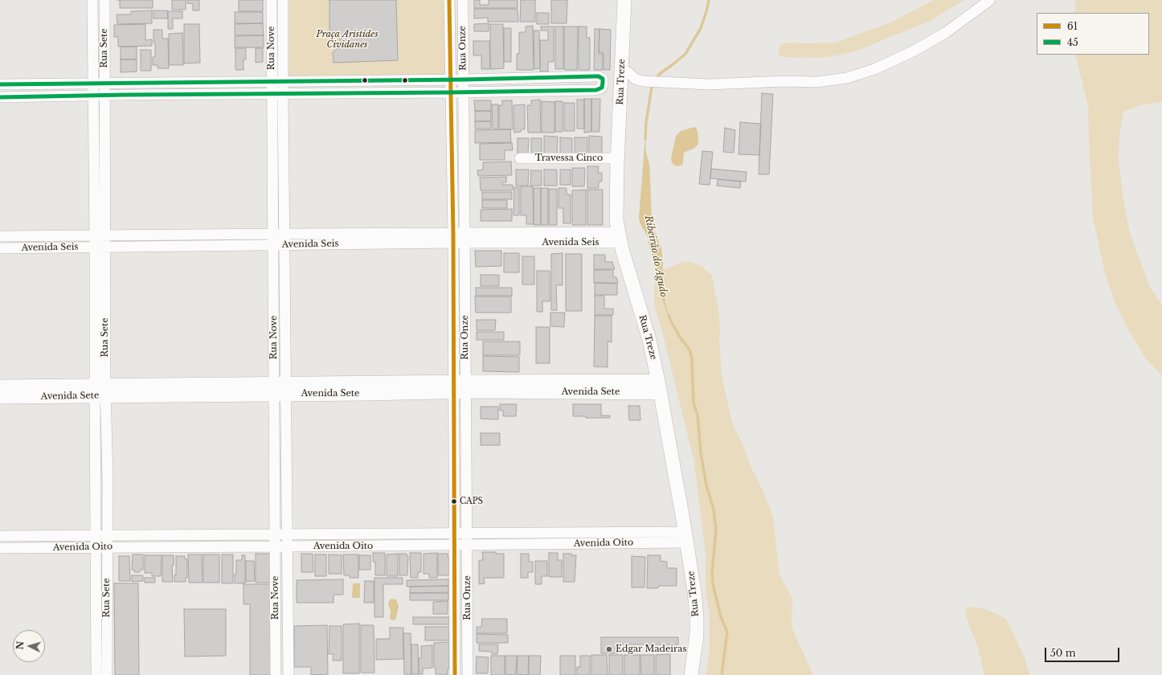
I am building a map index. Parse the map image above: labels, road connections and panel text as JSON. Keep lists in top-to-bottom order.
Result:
{
  "streets": {
    "street": [
      "Rua Sete",
      "Rua Nove",
      "Rua Onze",
      "Rua Treze",
      "Travessa Cinco",
      "Avenida Seis",
      "Avenida Sete",
      "Avenida Oito"
    ]
  },
  "crossings": [
    ["Rua Sete", "Avenida Seis"],
    ["Rua Sete", "Avenida Sete"],
    ["Rua Sete", "Avenida Oito"],
    ["Rua Nove", "Avenida Seis"],
    ["Rua Nove", "Avenida Sete"],
    ["Rua Nove", "Avenida Oito"],
    ["Rua Onze", "Avenida Seis"],
    ["Rua Onze", "Avenida Sete"],
    ["Rua Onze", "Avenida Oito"],
    ["Rua Treze", "Travessa Cinco"],
    ["Rua Treze", "Avenida Seis"],
    ["Rua Treze", "Avenida Sete"],
    ["Rua Treze", "Avenida Oito"]
  ],
  "water": ["Ribeirão do Agudo"],
  "parks": ["Praça Aristides Cividanes"],
  "places": ["CAPS", "Edgar Madeiras"],
  "lines": ["transit line 61", "transit line 45"],
  "legend": ["61", "45"],
  "scale_bar": "50 m",
  "north": "left"
}
